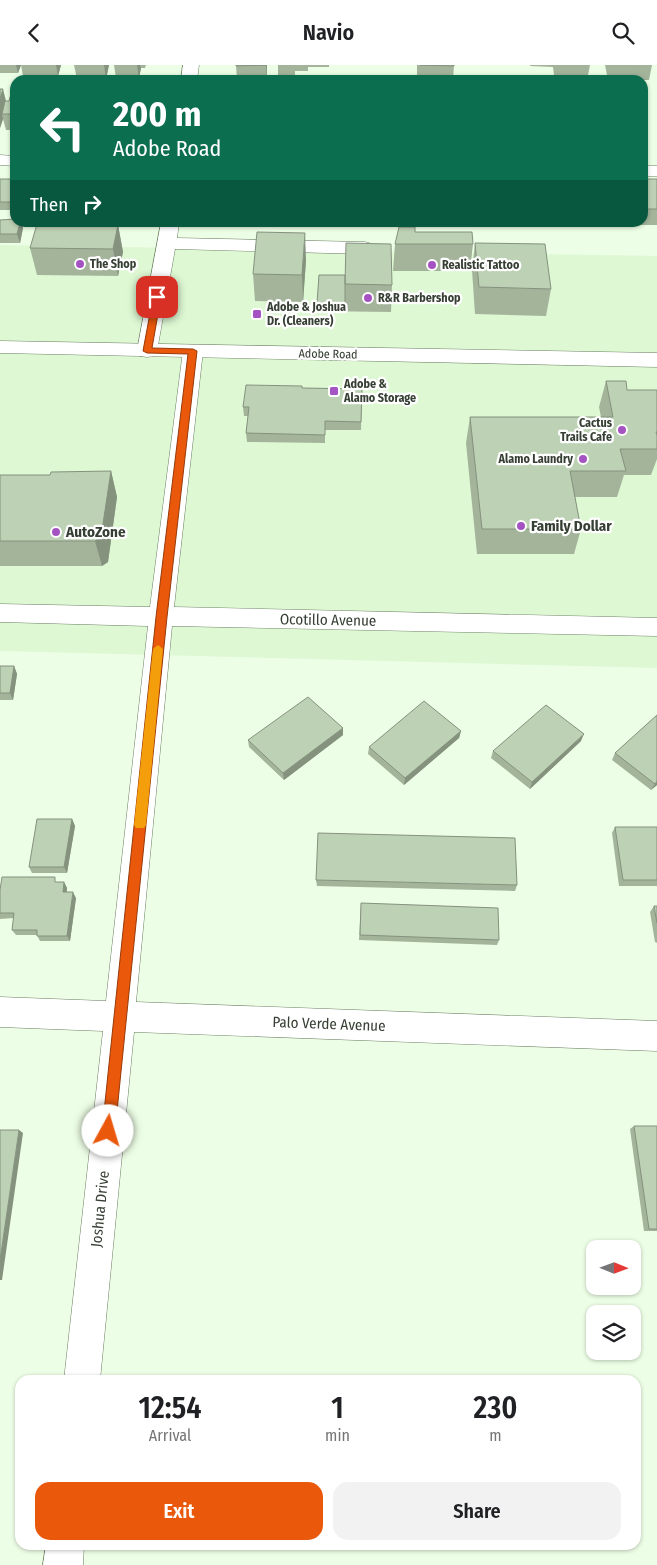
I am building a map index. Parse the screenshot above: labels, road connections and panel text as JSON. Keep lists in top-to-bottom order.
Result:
{
  "streets": {
    "street": [
      "Adobe Road",
      "Ocotillo Avenue",
      "Palo Verde Avenue",
      "Joshua Drive"
    ]
  },
  "crossings": [
    ["Adobe Road", "Joshua Drive"],
    ["Ocotillo Avenue", "Joshua Drive"],
    ["Palo Verde Avenue", "Joshua Drive"]
  ],
  "places": {
    "other": [
      "The Shop",
      "Realistic Tattoo",
      "R&R Barbershop",
      "Cactus Trails Cafe",
      "Alamo Laundry",
      "Family Dollar",
      "AutoZone"
    ],
    "transit": ["Adobe & Joshua Dr. (Cleaners)", "Adobe & Alamo Storage"]
  },
  "north": "right",
  "page": {
    "header": "Navio",
    "turn": ["200 m", "Adobe Road"],
    "then": "Then",
    "eta": [
      "12:54",
      "Arrival",
      "1",
      "min",
      "230",
      "m"
    ],
    "buttons": ["Exit", "Share"]
  }
}
